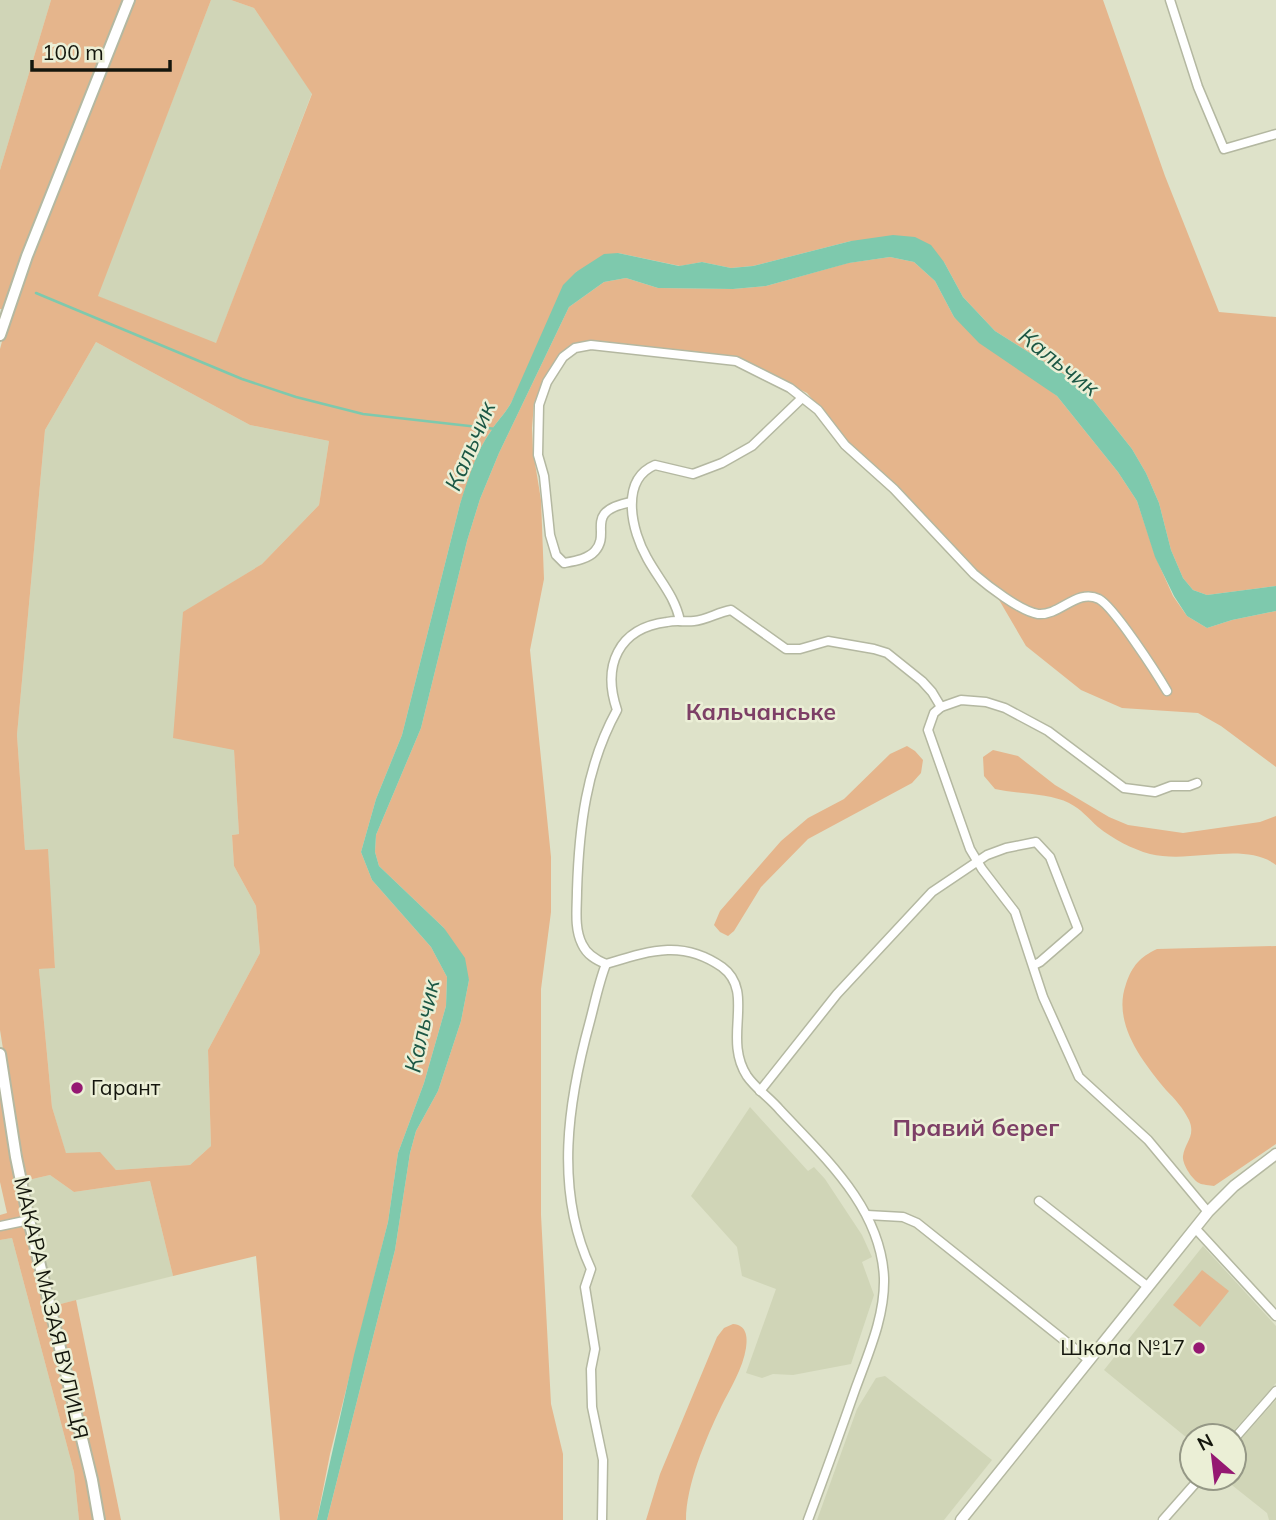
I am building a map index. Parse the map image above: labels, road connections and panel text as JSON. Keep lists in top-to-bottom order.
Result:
{
  "streets": {
    "main road": ["МАКАРА МАЗАЯ ВУЛИЦЯ"]
  },
  "districts": ["Кальчанське", "Правий берег"],
  "water": ["Кальчик"],
  "places": ["Гарант", "Школа №17"],
  "scale_bar": "100 m",
  "north": "top left"
}
